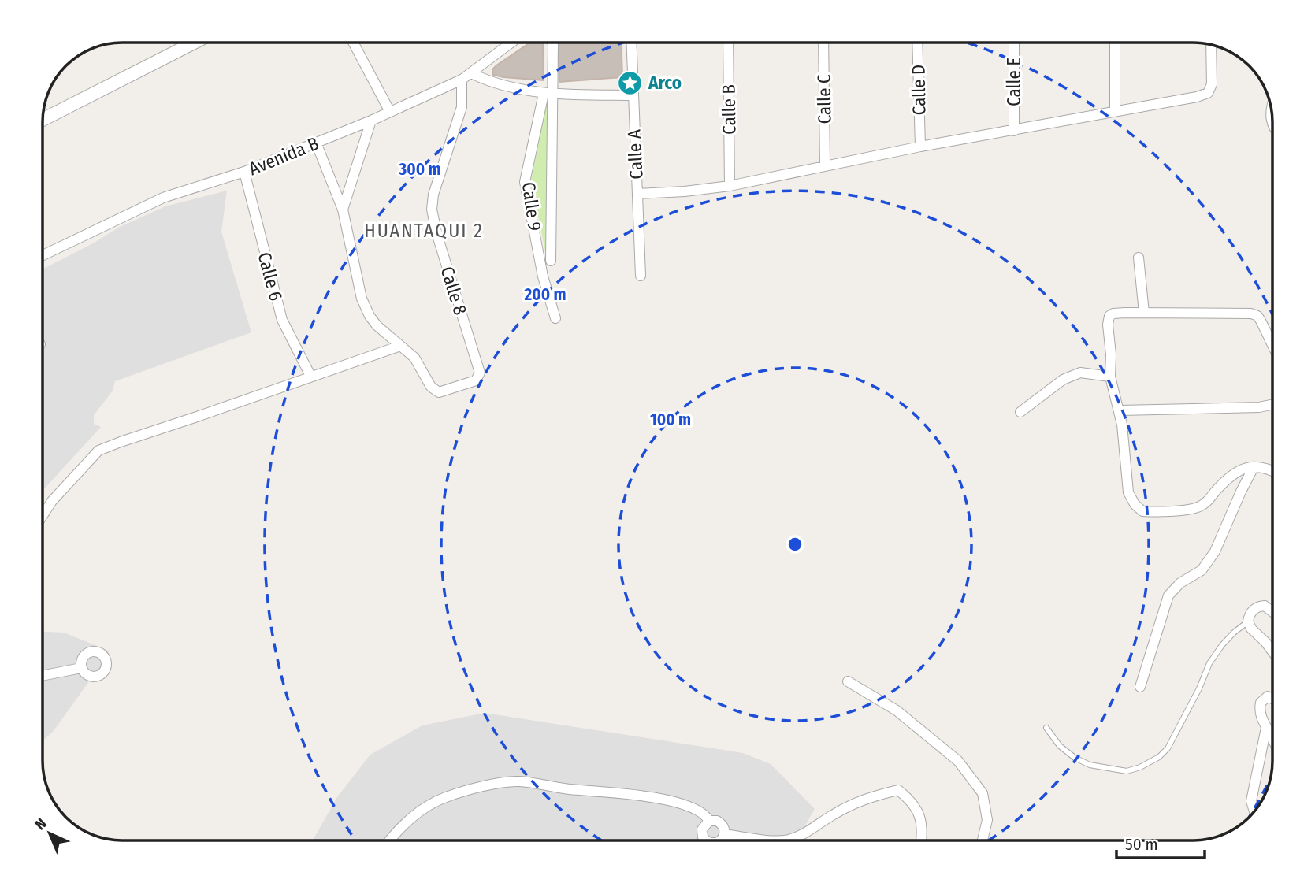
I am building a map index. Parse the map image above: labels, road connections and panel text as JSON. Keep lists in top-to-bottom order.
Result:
{
  "streets": {
    "street": [
      "Calle E",
      "Calle D",
      "Calle C",
      "Calle B",
      "Calle A",
      "Avenida B",
      "Calle 9",
      "Calle 6",
      "Calle 8"
    ]
  },
  "crossings": [
    ["Avenida B", "Calle 6"],
    ["Avenida B", "Calle 8"]
  ],
  "districts": ["HUANTAQUI 2"],
  "places": {
    "place": ["Arco"]
  },
  "scale_bar": "50 m",
  "north": "top left",
  "rings": ["300 m", "200 m", "100 m"]
}
